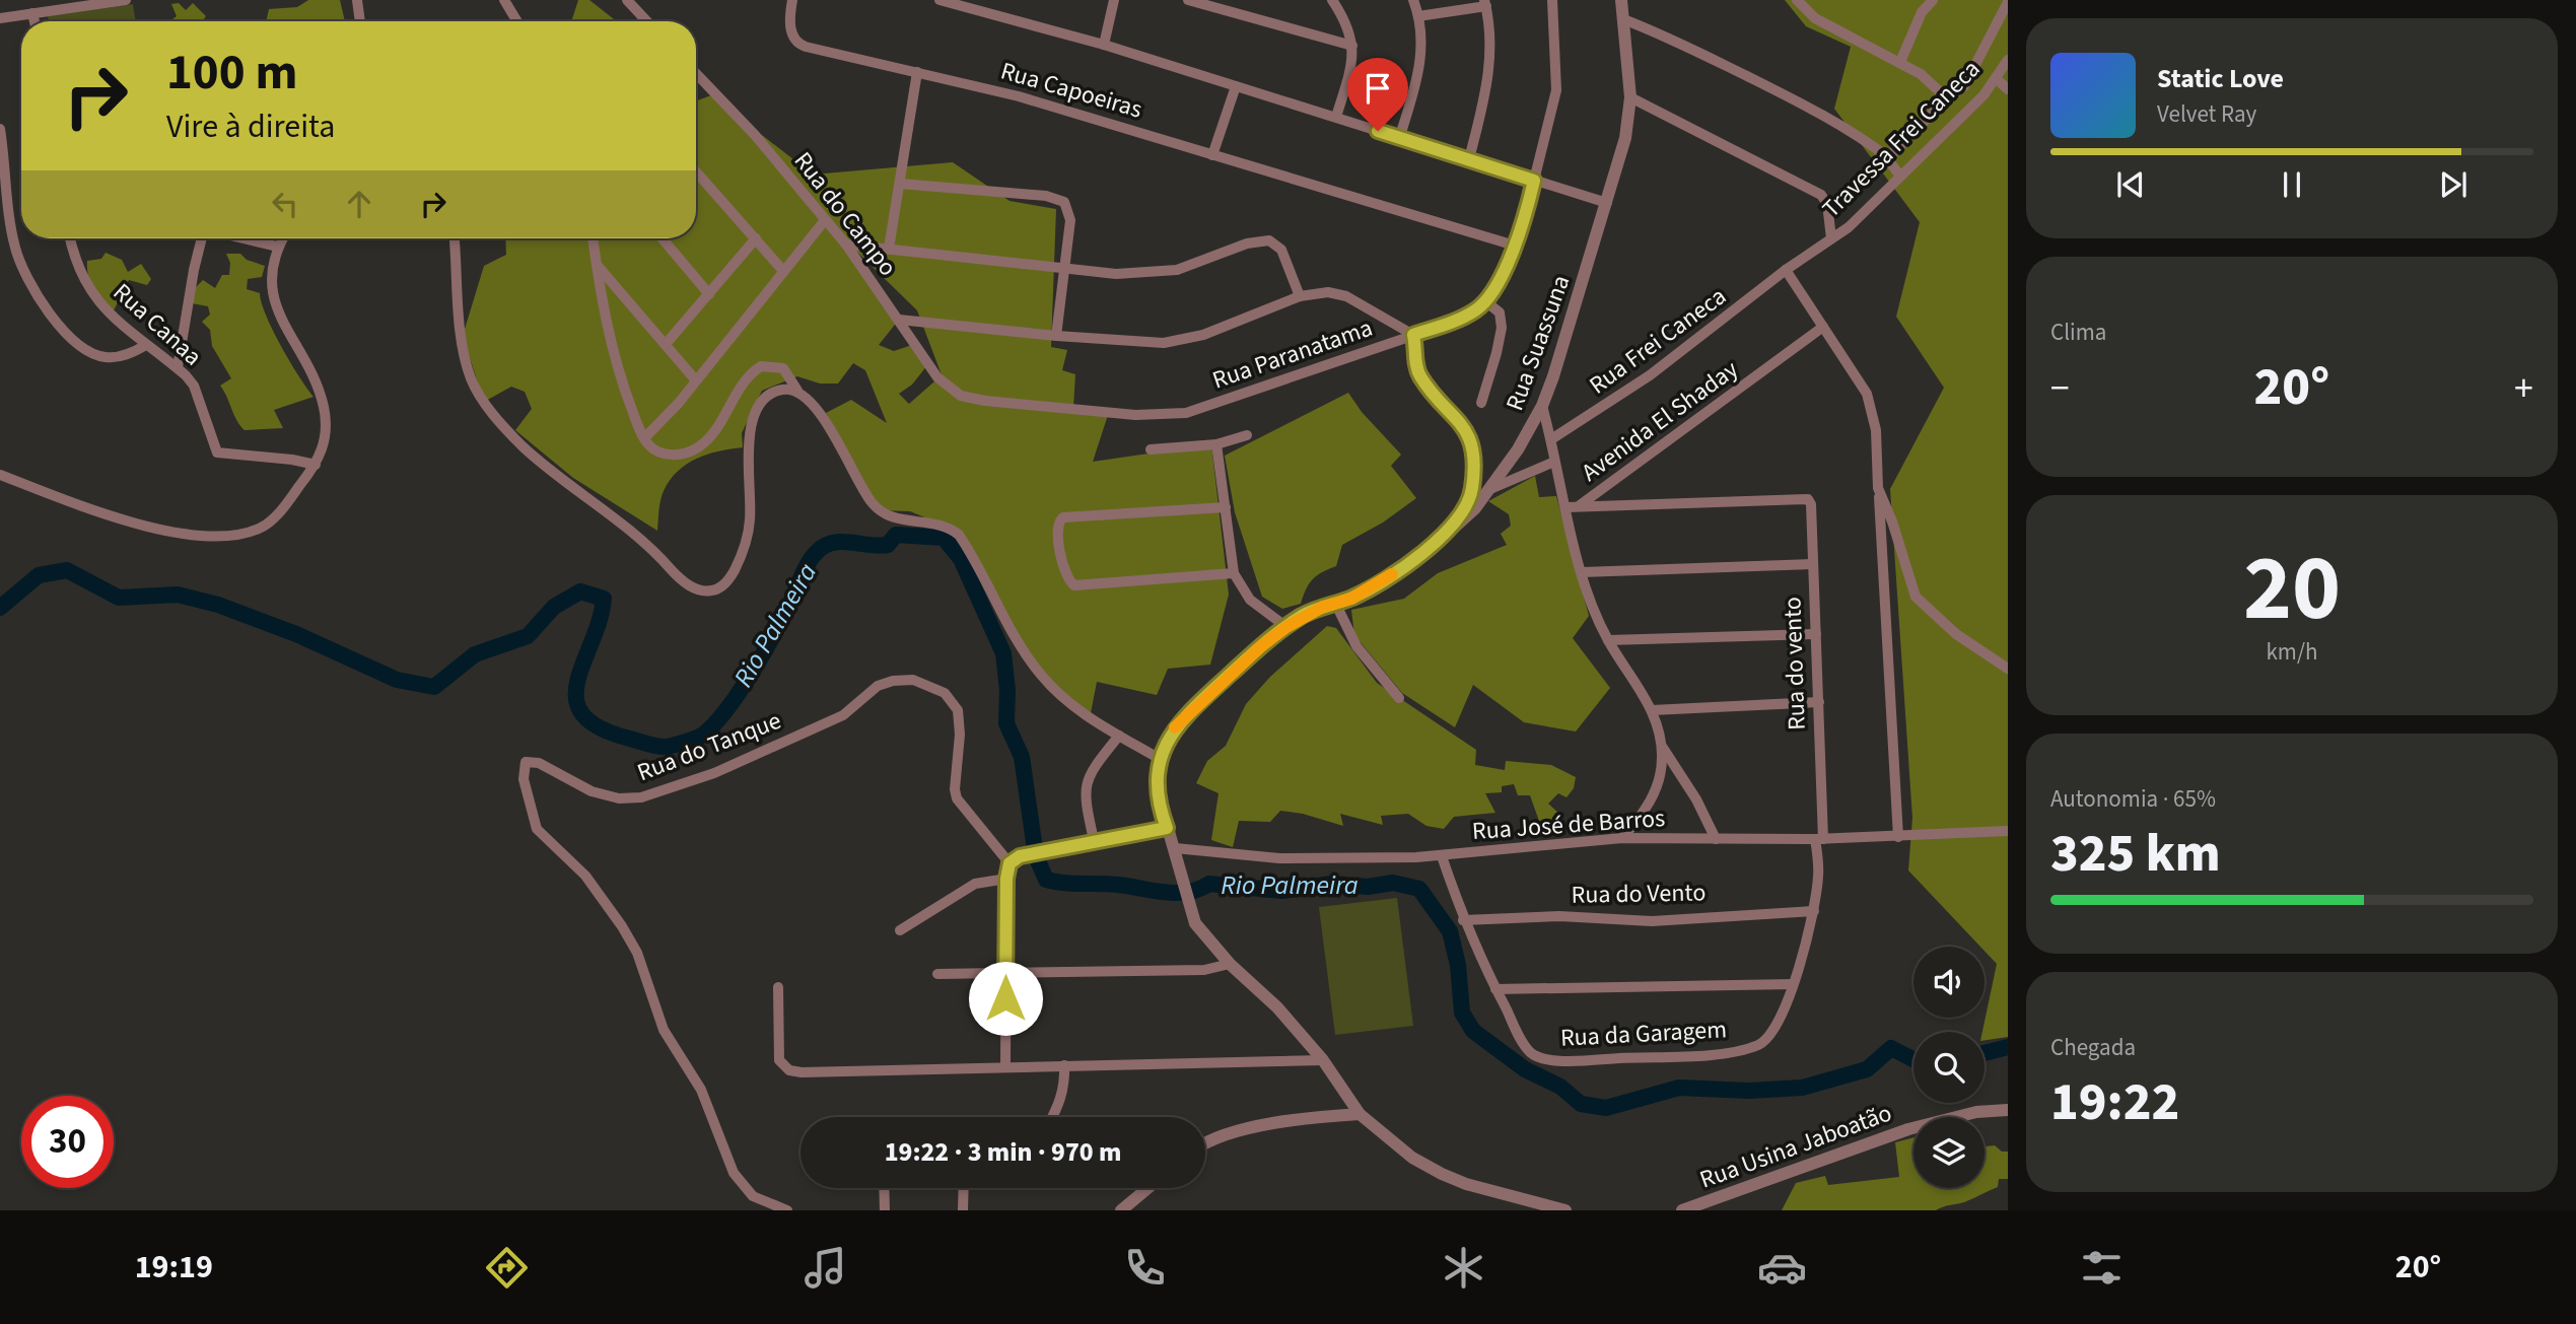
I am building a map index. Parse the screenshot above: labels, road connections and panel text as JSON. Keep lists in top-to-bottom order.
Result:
{
  "streets": {
    "street": [
      "Rua Capoeiras",
      "Travessa Frei Caneca",
      "Rua do Campo",
      "Rua Canaa",
      "Rua Frei Caneca",
      "Rua Suassuna",
      "Rua Paranatama",
      "Avenida El Shaday",
      "Rua do vento",
      "Rua do Tanque",
      "Rua José de Barros",
      "Rua do Vento",
      "Rua da Garagem",
      "Rua Usina Jaboatão"
    ]
  },
  "crossings": [
    ["Travessa Frei Caneca", "Rua Frei Caneca"],
    ["Rua do Campo", "Rua Paranatama"],
    ["Rua Suassuna", "Rua José de Barros"],
    ["Avenida El Shaday", "Rua do vento"],
    ["Rua do vento", "Rua José de Barros"],
    ["Rua do vento", "Rua do Vento"],
    ["Rua José de Barros", "Rua da Garagem"],
    ["Rua do Vento", "Rua da Garagem"]
  ],
  "water": ["Rio Palmeira"],
  "page": {
    "turn": ["100 m", "Vire à direita"],
    "song": ["Static Love", "Velvet Ray"],
    "tile": [
      "Clima",
      ["20", "km/h"],
      ["Autonomia · 65%", "325 km"],
      ["Chegada", "19:22"]
    ],
    "heat": ["−", "20°", "+"],
    "limit": "30",
    "trip": "19:22 · 3 min · 970 m",
    "tabs": ["19:19", "20°"]
  }
}
